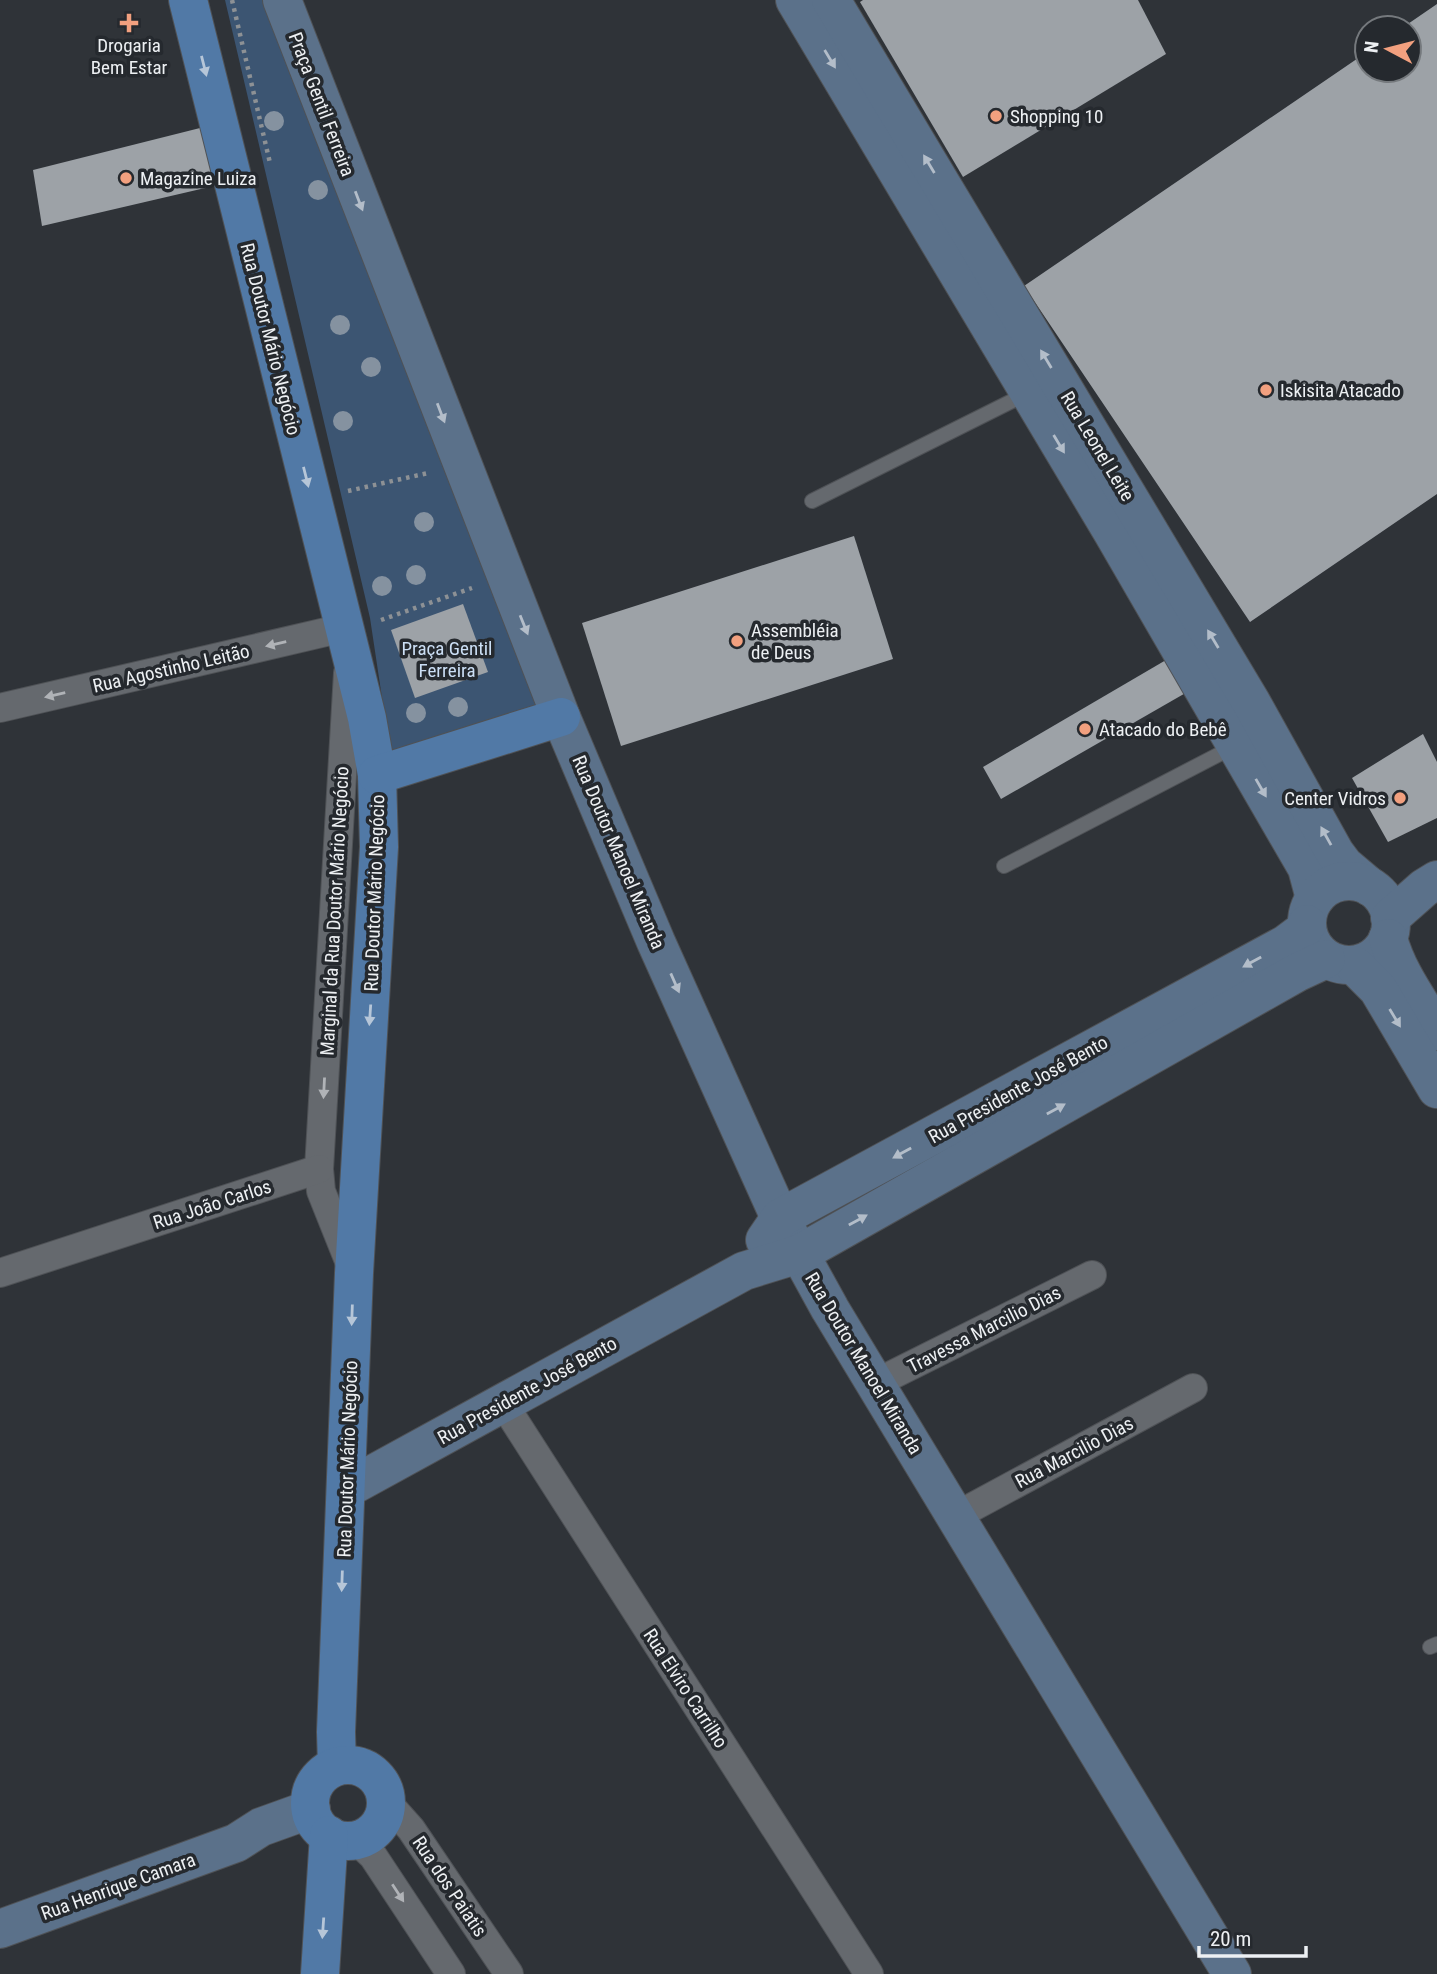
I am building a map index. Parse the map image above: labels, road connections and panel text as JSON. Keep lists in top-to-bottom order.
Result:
{
  "streets": {
    "main road": ["Rua Doutor Mário Negócio"],
    "street": [
      "Praça Gentil Ferreira",
      "Rua Leonel Leite",
      "Rua Agostinho Leitão",
      "Rua Doutor Manoel Miranda",
      "Marginal da Rua Doutor Mário Negócio",
      "Rua Presidente José Bento",
      "Rua João Carlos",
      "Travessa Marcilio Dias",
      "Rua Marcilio Dias",
      "Rua Elviro Carrilho",
      "Rua Henrique Camara",
      "Rua dos Paiatis"
    ]
  },
  "crossings": [
    ["Praça Gentil Ferreira", "Rua Doutor Manoel Miranda"],
    ["Rua Doutor Mário Negócio", "Rua Agostinho Leitão"],
    ["Rua Doutor Mário Negócio", "Marginal da Rua Doutor Mário Negócio"],
    ["Rua Doutor Mário Negócio", "Rua Presidente José Bento"],
    ["Rua Doutor Mário Negócio", "Rua Henrique Camara"],
    ["Rua Doutor Mário Negócio", "Rua dos Paiatis"],
    ["Rua Leonel Leite", "Rua Presidente José Bento"],
    ["Rua Agostinho Leitão", "Marginal da Rua Doutor Mário Negócio"],
    ["Rua Doutor Manoel Miranda", "Rua Presidente José Bento"],
    ["Rua Doutor Manoel Miranda", "Travessa Marcilio Dias"],
    ["Rua Doutor Manoel Miranda", "Rua Marcilio Dias"],
    ["Marginal da Rua Doutor Mário Negócio", "Rua João Carlos"],
    ["Rua Presidente José Bento", "Rua Elviro Carrilho"],
    ["Rua Henrique Camara", "Rua dos Paiatis"]
  ],
  "one_way": [
    "Praça Gentil Ferreira",
    "Rua Doutor Mário Negócio",
    "Rua Agostinho Leitão",
    "Rua Doutor Manoel Miranda",
    "Marginal da Rua Doutor Mário Negócio"
  ],
  "parks": ["Praça Gentil Ferreira"],
  "places": {
    "health": ["Drogaria Bem Estar"],
    "other": [
      "Shopping 10",
      "Magazine Luiza",
      "Iskisita Atacado",
      "Assembléia de Deus",
      "Atacado do Bebê",
      "Center Vidros"
    ]
  },
  "scale_bar": "20 m",
  "north": "left"
}
